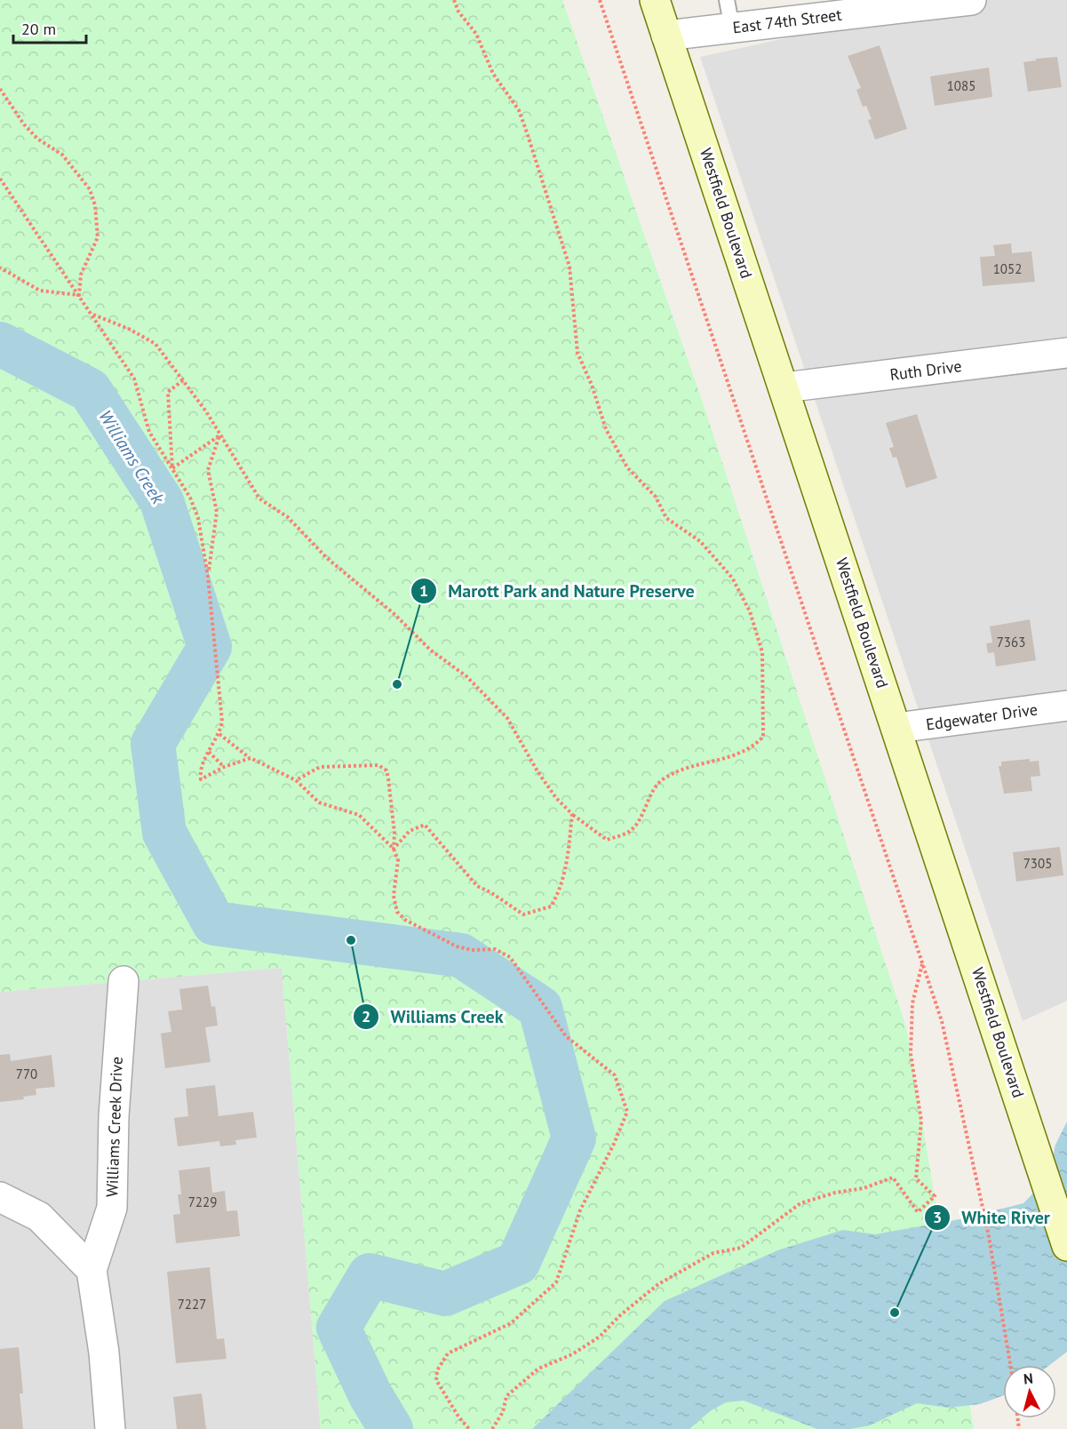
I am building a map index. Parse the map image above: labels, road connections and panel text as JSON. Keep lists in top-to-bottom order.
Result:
{
  "streets": {
    "street": [
      "East 74th Street",
      "Westfield Boulevard",
      "Ruth Drive",
      "Edgewater Drive",
      "Williams Creek Drive"
    ]
  },
  "crossings": [
    ["East 74th Street", "Westfield Boulevard"],
    ["Westfield Boulevard", "Ruth Drive"],
    ["Westfield Boulevard", "Edgewater Drive"]
  ],
  "water": ["Williams Creek"],
  "places": ["Marott Park and Nature Preserve", "Williams Creek", "White River"],
  "house_numbers": [
    "1085",
    "1052",
    "7363",
    "7305",
    "770",
    "7229",
    "7227"
  ],
  "scale_bar": "20 m",
  "north": "top"
}
